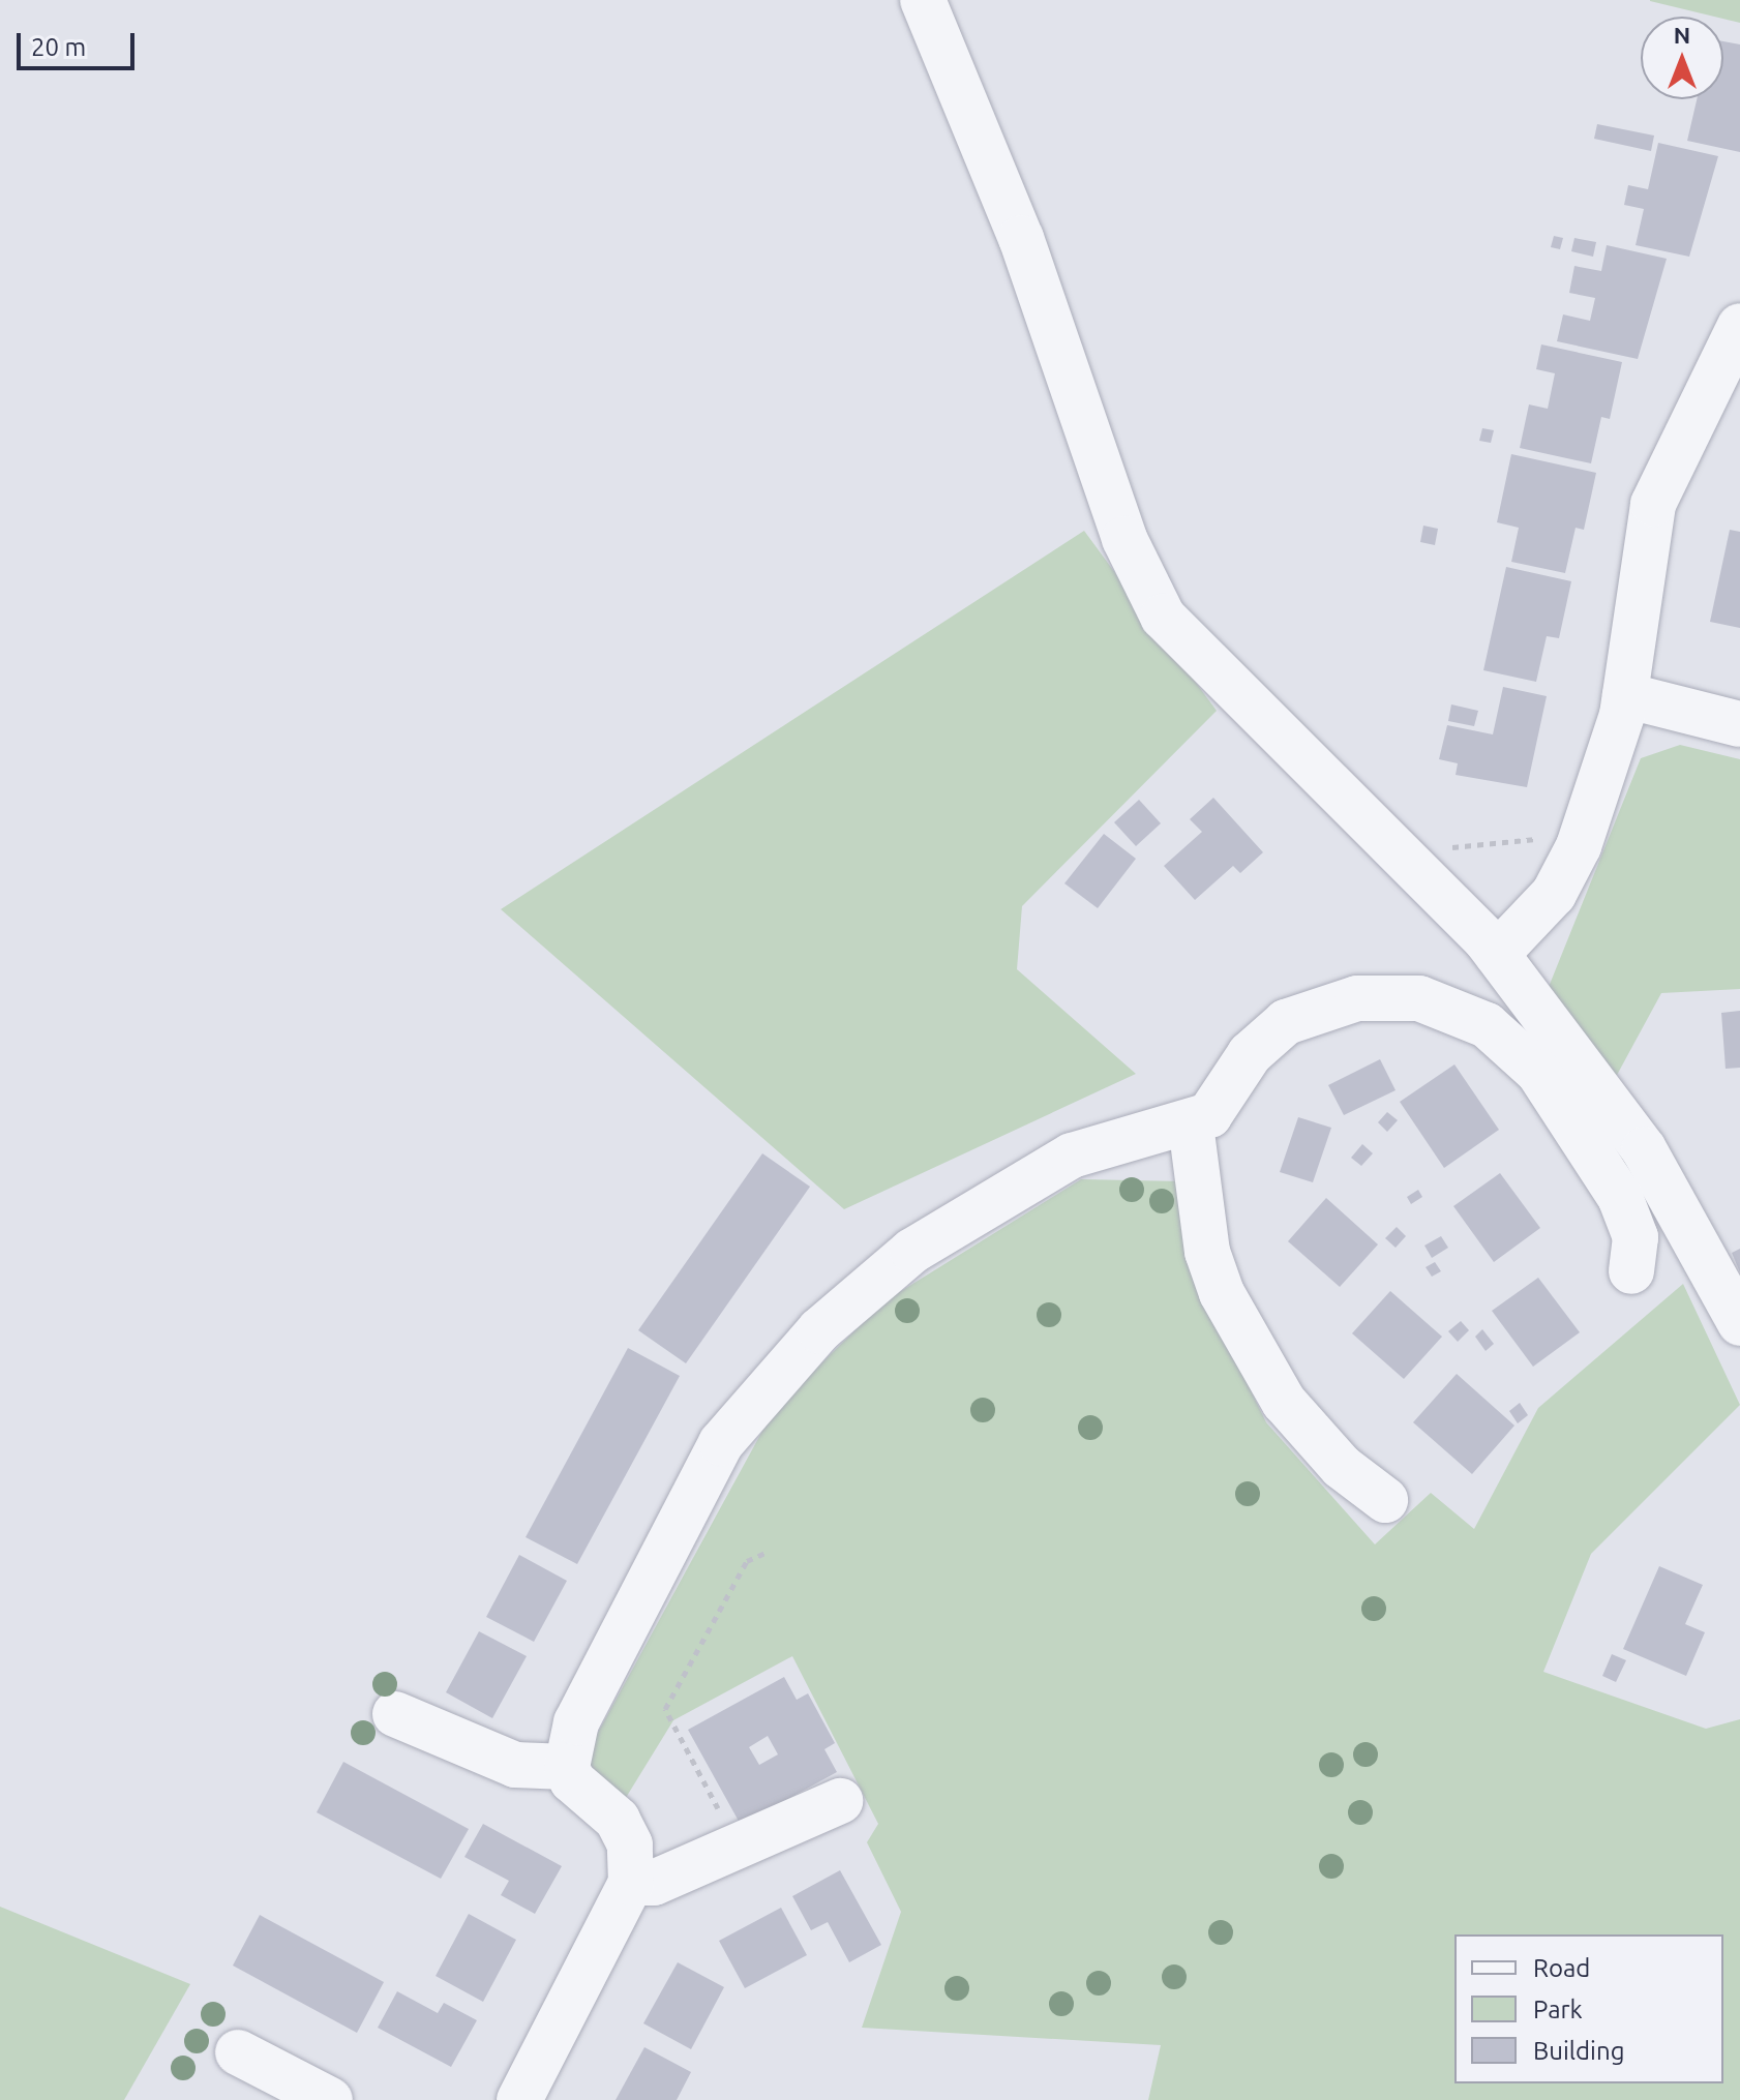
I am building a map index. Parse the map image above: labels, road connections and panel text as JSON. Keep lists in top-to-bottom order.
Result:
{
  "legend": ["Road", "Park", "Building"],
  "scale_bar": "20 m",
  "north": "top"
}
